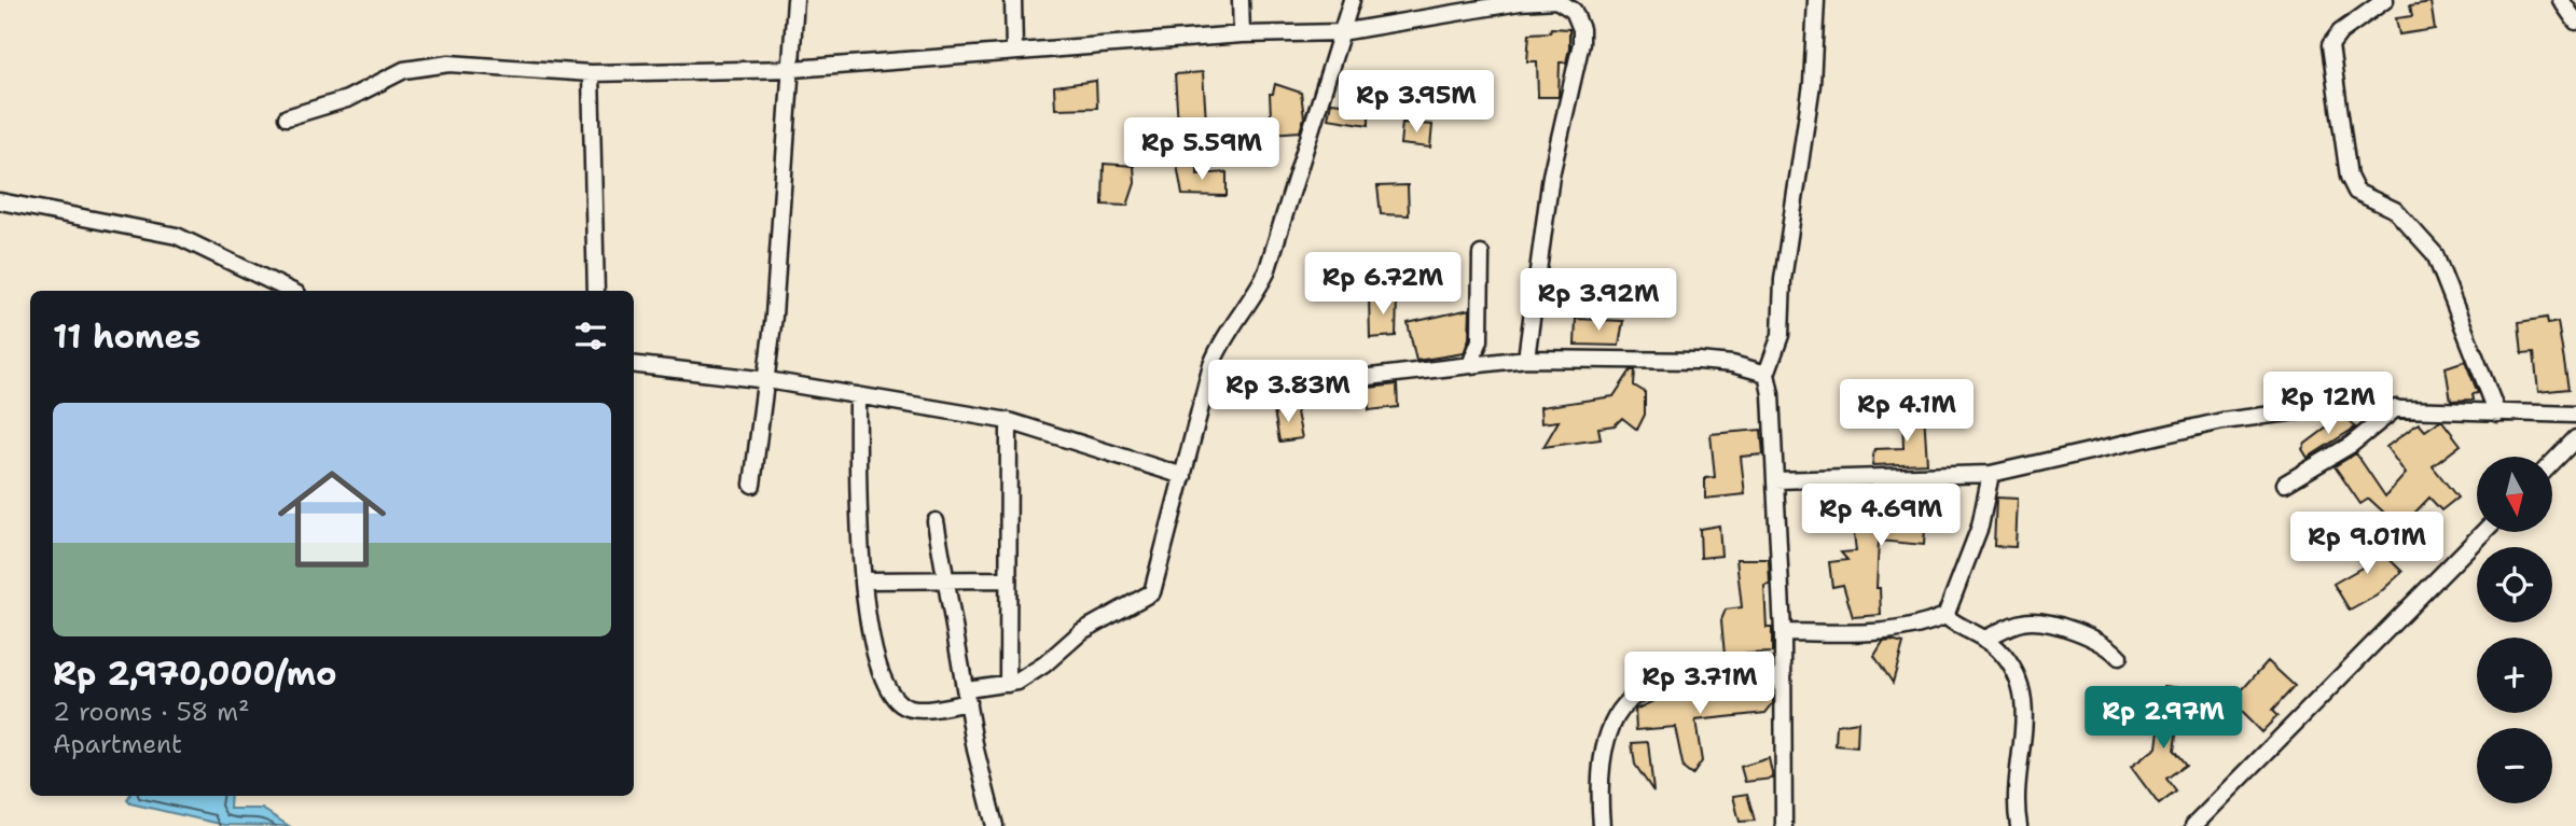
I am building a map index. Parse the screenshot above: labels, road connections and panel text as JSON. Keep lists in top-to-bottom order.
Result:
{
  "north": "bottom",
  "page": {
    "price": [
      "Rp 3.95M",
      "Rp 5.59M",
      "Rp 6.72M",
      "Rp 3.92M",
      "Rp 3.83M",
      "Rp 12M",
      "Rp 4.1M",
      "Rp 4.69M",
      "Rp 9.01M",
      "Rp 3.71M",
      "Rp 2.97M"
    ],
    "heading": "11 homes",
    "list": [
      {
        "name": "Rp 2,970,000/mo",
        "note": "2 rooms · 58 m² · Apartment"
      }
    ],
    "map_buttons": ["+", "−"]
  }
}
